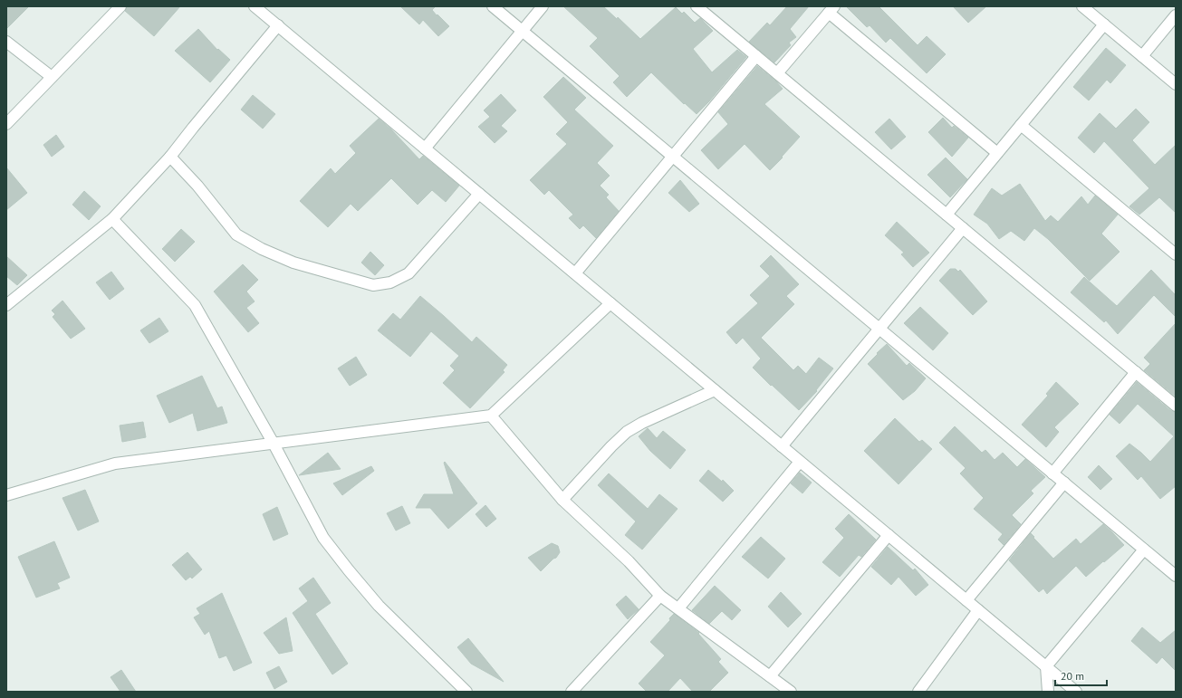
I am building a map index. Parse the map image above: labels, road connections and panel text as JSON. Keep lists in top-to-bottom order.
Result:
{
  "scale_bar": "20 m"
}
